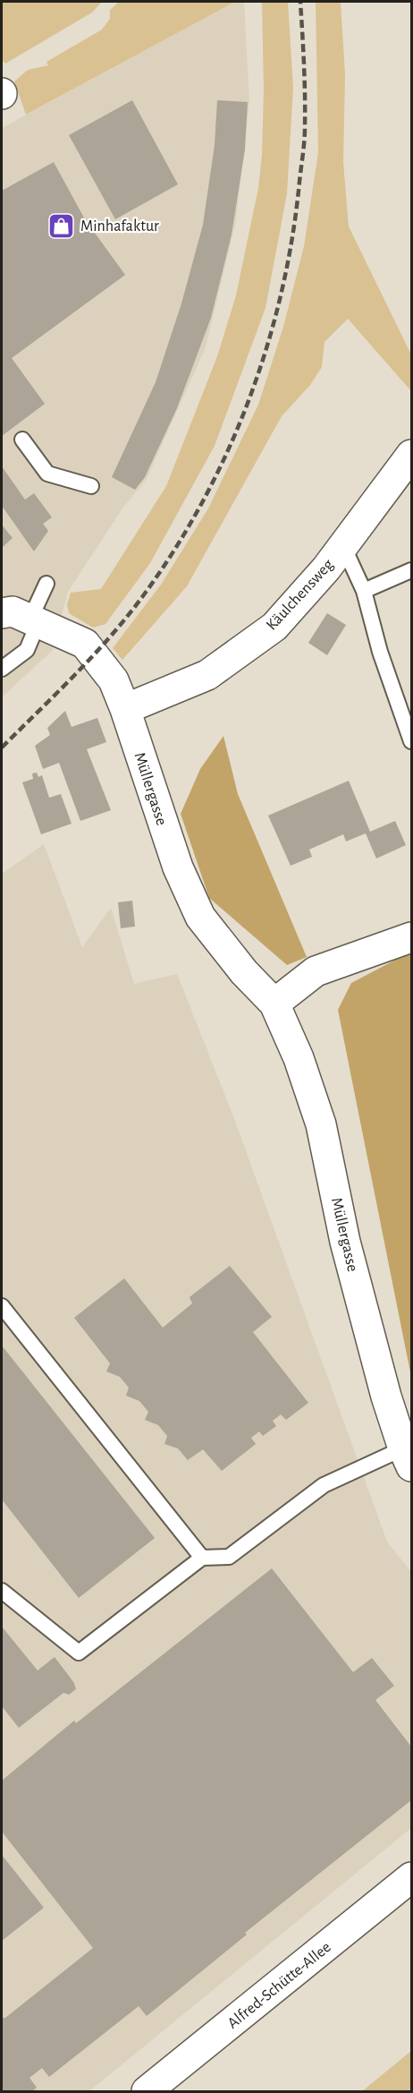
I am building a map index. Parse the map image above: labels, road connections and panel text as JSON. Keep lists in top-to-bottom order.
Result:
{
  "streets": {
    "street": ["Käulchensweg", "Müllergasse", "Alfred-Schütte-Allee"]
  },
  "crossings": [
    ["Käulchensweg", "Müllergasse"]
  ],
  "places": {
    "shop": ["Minhafaktur"]
  }
}
